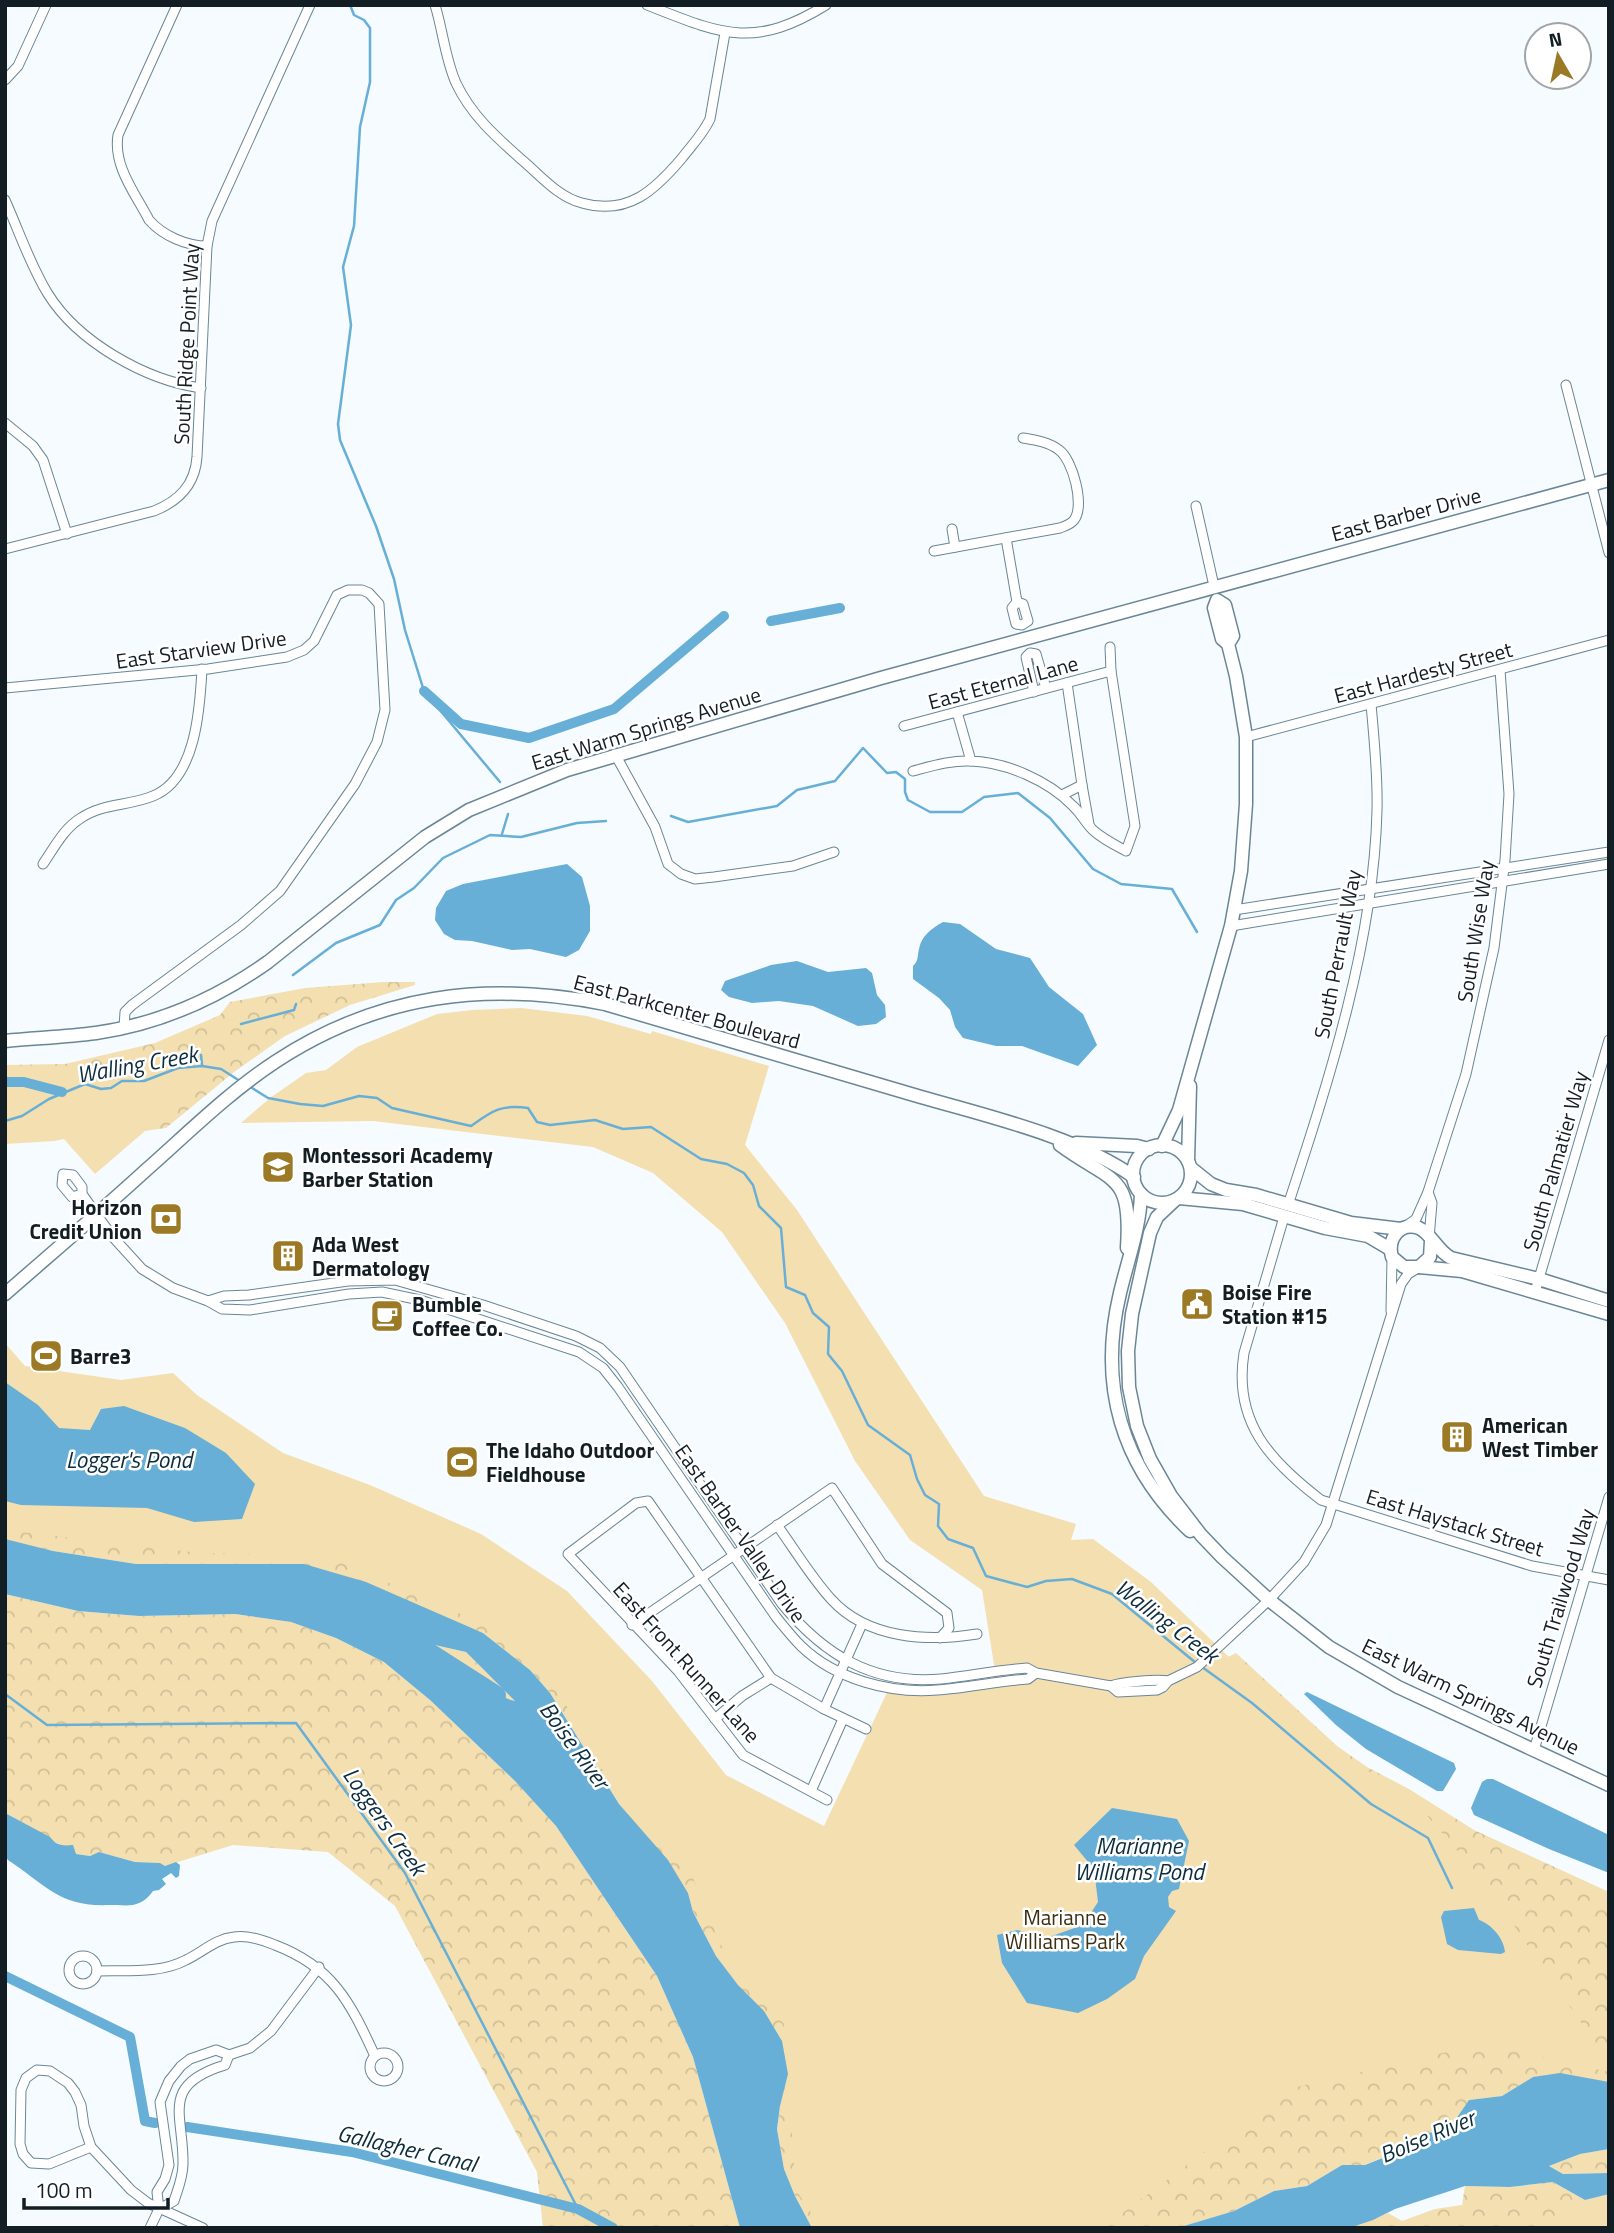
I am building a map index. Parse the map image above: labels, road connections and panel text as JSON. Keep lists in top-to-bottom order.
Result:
{
  "streets": {
    "street": [
      "South Ridge Point Way",
      "East Barber Drive",
      "East Starview Drive",
      "East Hardesty Street",
      "East Eternal Lane",
      "East Warm Springs Avenue",
      "South Wise Way",
      "South Perrault Way",
      "East Parkcenter Boulevard",
      "South Palmatier Way",
      "East Haystack Street",
      "East Barber Valley Drive",
      "South Trailwood Way",
      "East Front Runner Lane"
    ]
  },
  "crossings": [
    ["East Barber Drive", "East Warm Springs Avenue"],
    ["East Starview Drive", "East Warm Springs Avenue"],
    ["East Hardesty Street", "South Wise Way"],
    ["East Hardesty Street", "South Perrault Way"],
    ["East Warm Springs Avenue", "East Parkcenter Boulevard"],
    ["East Warm Springs Avenue", "East Barber Valley Drive"],
    ["East Warm Springs Avenue", "South Trailwood Way"],
    ["South Perrault Way", "East Haystack Street"],
    ["East Parkcenter Boulevard", "East Barber Valley Drive"],
    ["East Haystack Street", "South Trailwood Way"]
  ],
  "water": [
    "Walling Creek",
    "Logger's Pond",
    "Boise River",
    "Loggers Creek",
    "Marianne Williams Pond",
    "Gallagher Canal"
  ],
  "parks": ["Marianne Williams Park"],
  "places": {
    "school or university": ["Montessori Academy Barber Station"],
    "bank": ["Horizon Credit Union"],
    "building": ["Ada West Dermatology", "American West Timber"],
    "public building": ["Boise Fire Station #15"],
    "cafe": ["Bumble Coffee Co."],
    "sports": ["Barre3", "The Idaho Outdoor Fieldhouse"]
  },
  "scale_bar": "100 m",
  "north": "top"
}
